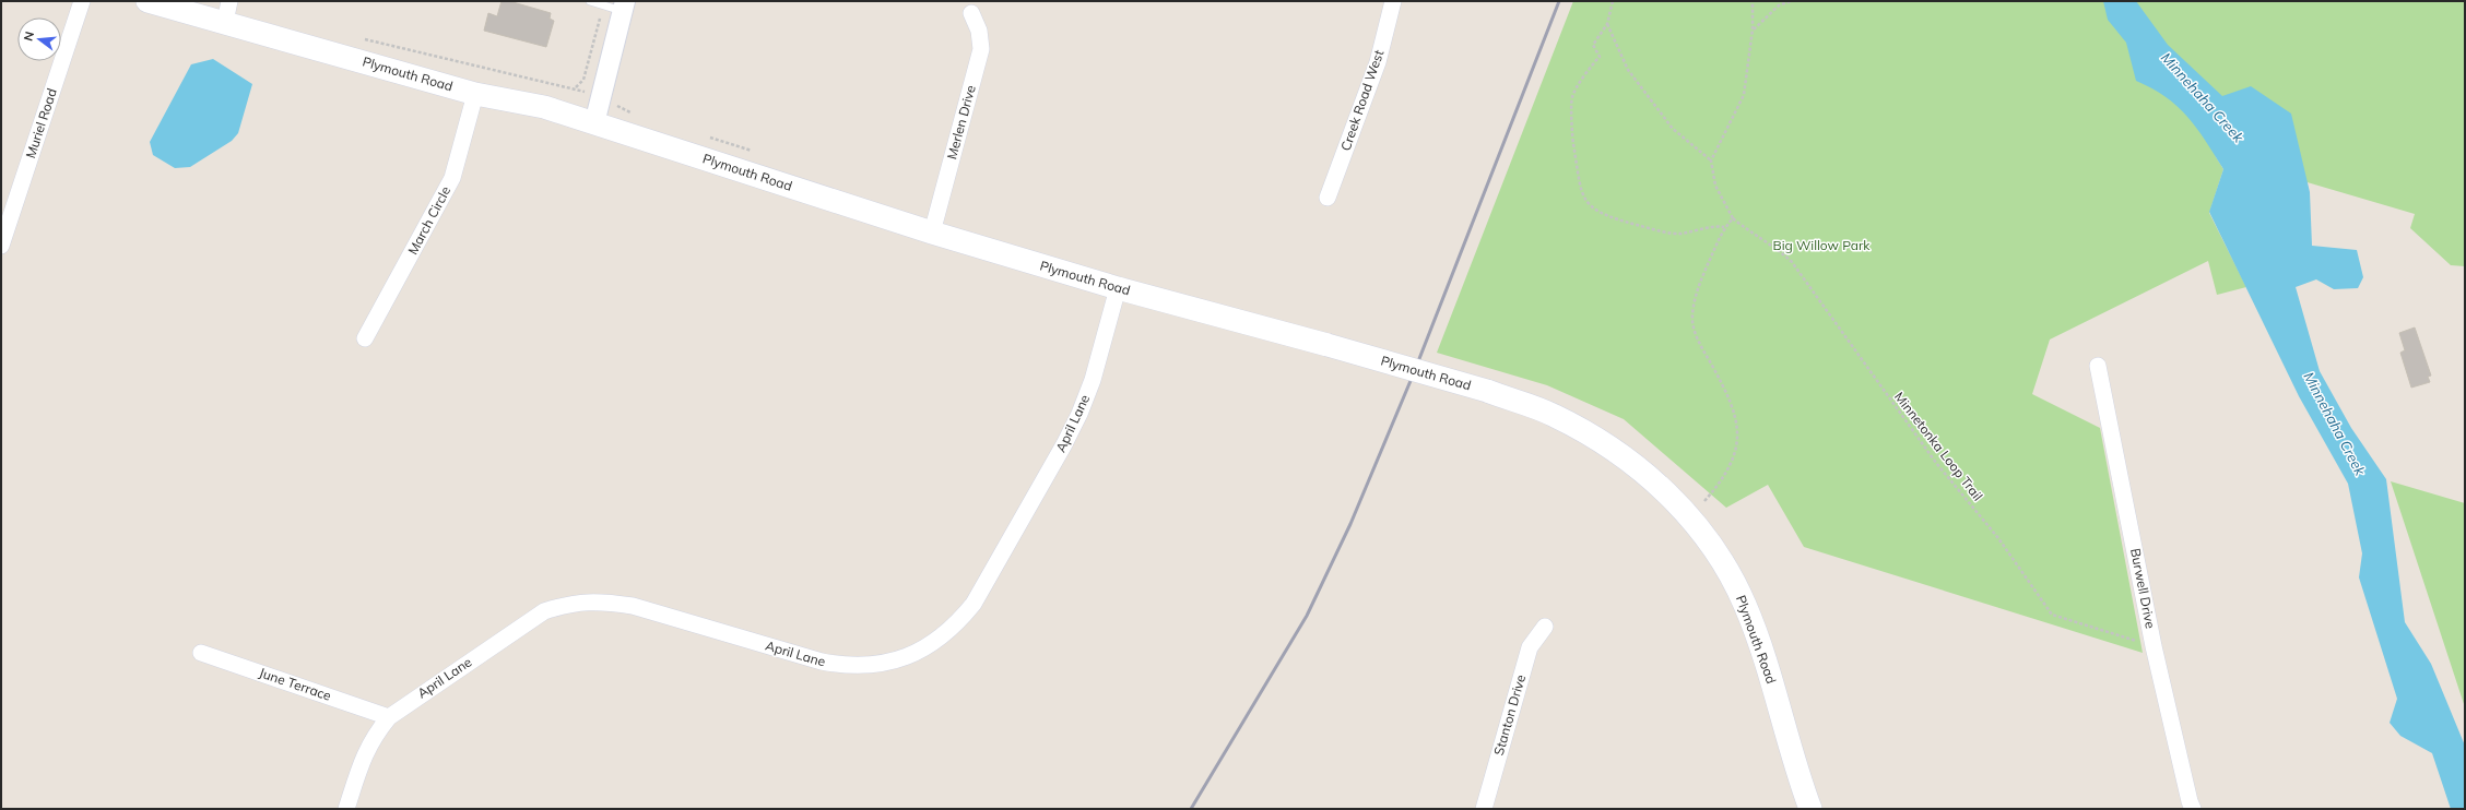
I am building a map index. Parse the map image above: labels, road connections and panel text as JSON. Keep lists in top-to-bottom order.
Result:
{
  "streets": {
    "main road": ["Plymouth Road"],
    "street": [
      "Creek Road West",
      "Merlen Drive",
      "Muriel Road",
      "March Circle",
      "April Lane",
      "Burwell Drive",
      "June Terrace",
      "Stanton Drive"
    ],
    "path": ["Minnetonka Loop Trail"]
  },
  "crossings": [
    ["Plymouth Road", "Merlen Drive"],
    ["Plymouth Road", "March Circle"],
    ["Plymouth Road", "April Lane"],
    ["April Lane", "June Terrace"],
    ["Minnetonka Loop Trail", "Burwell Drive"]
  ],
  "water": ["Minnehaha Creek"],
  "parks": ["Big Willow Park"],
  "north": "left"
}
